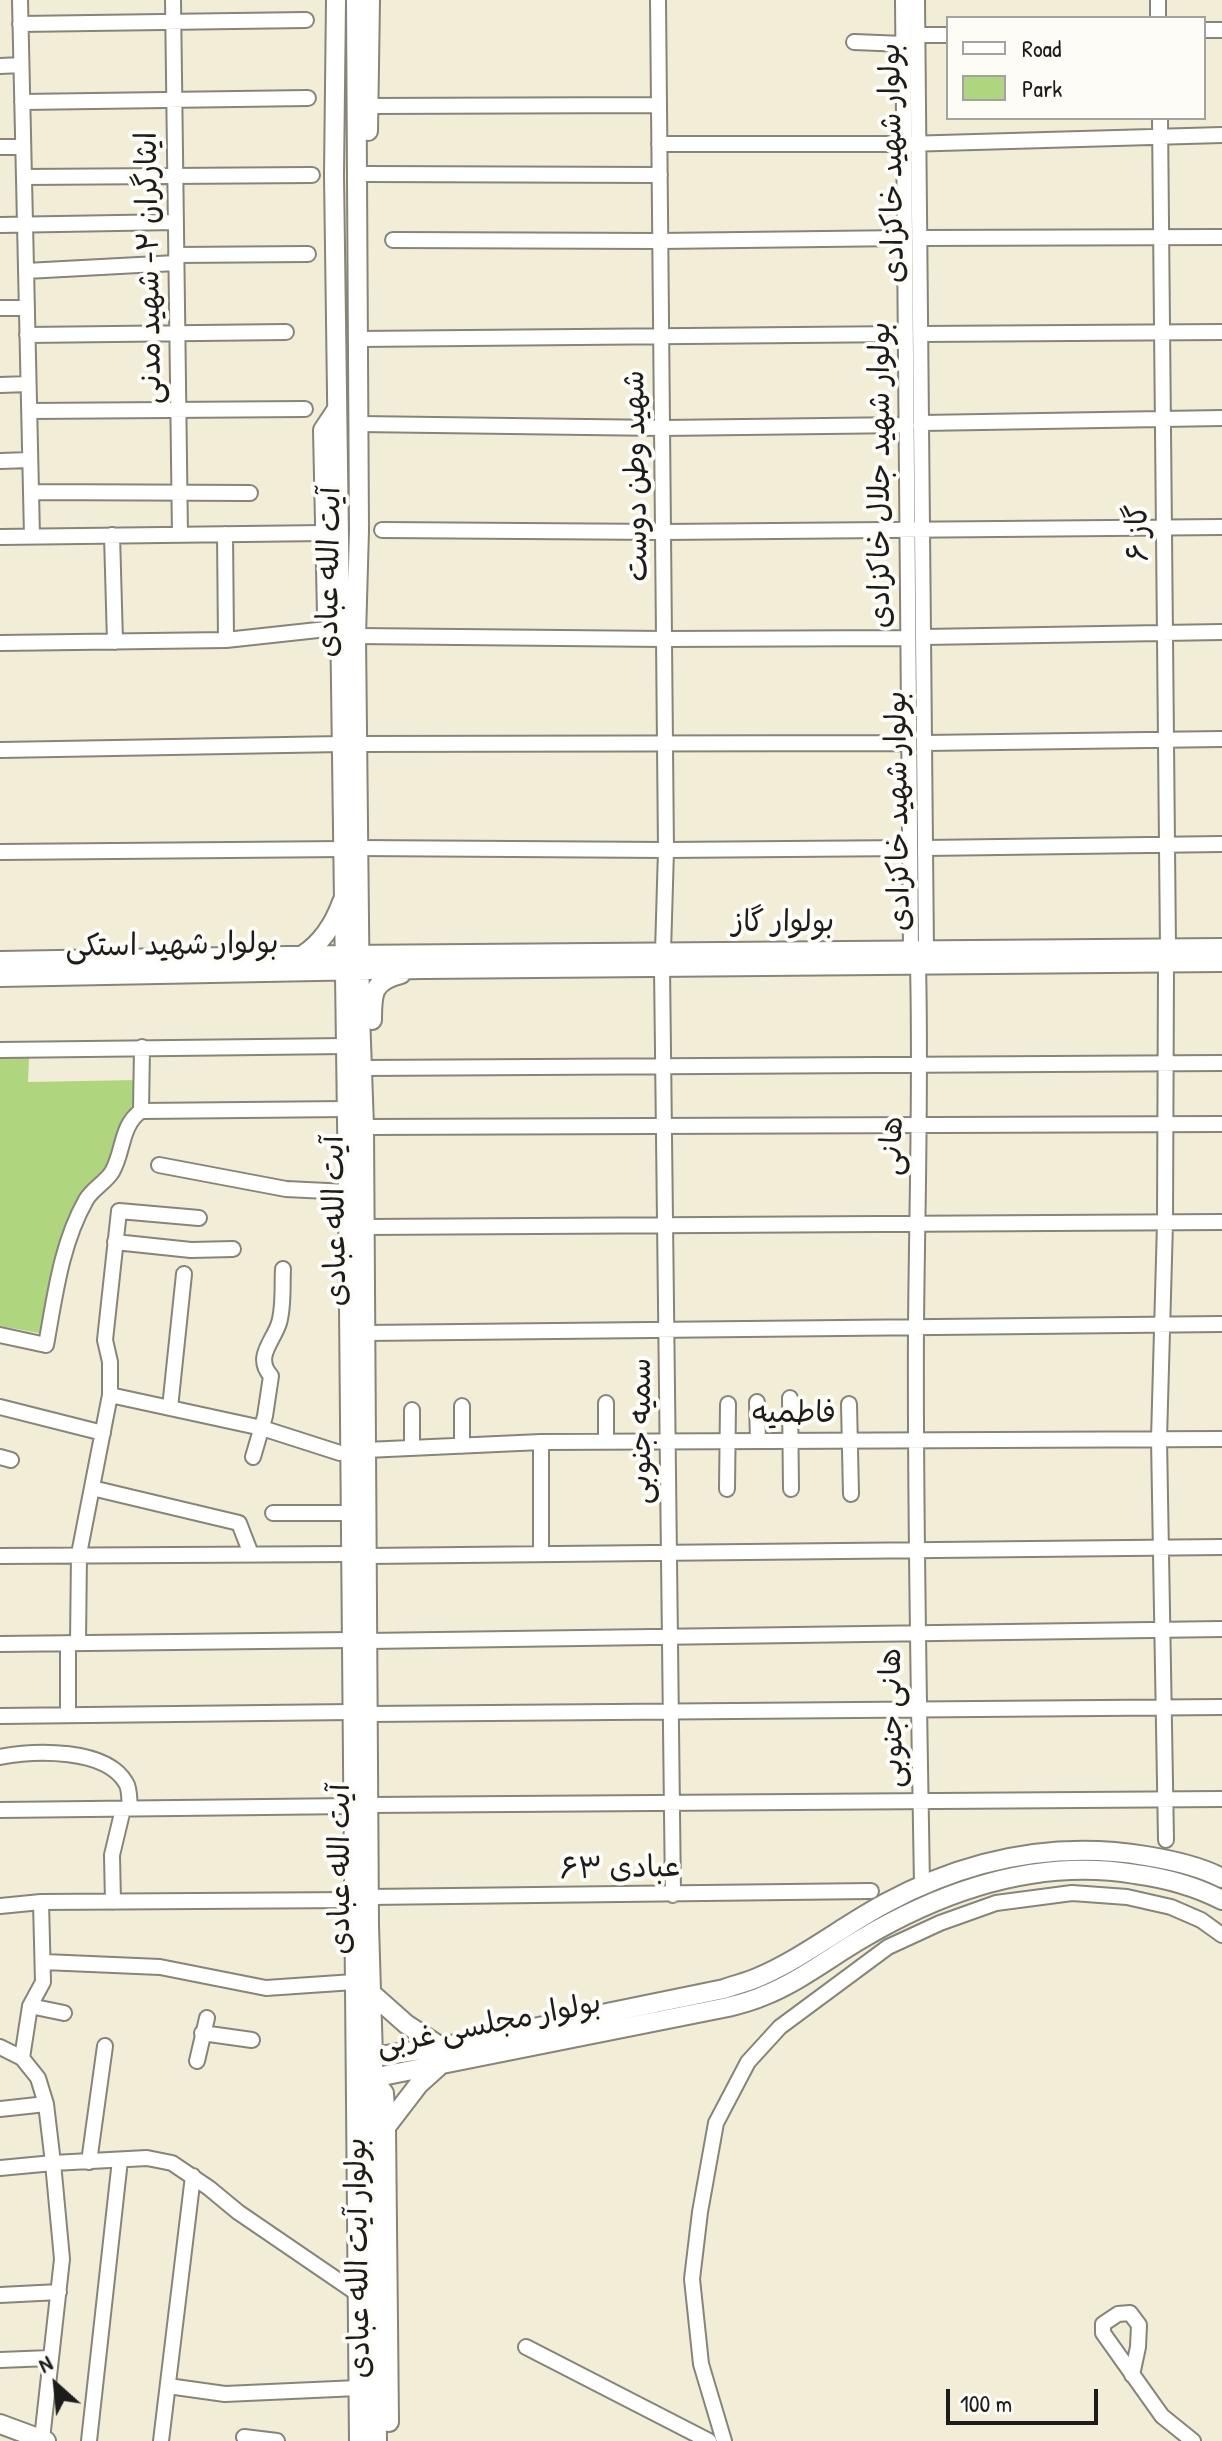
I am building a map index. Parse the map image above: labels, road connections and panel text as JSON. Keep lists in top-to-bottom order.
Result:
{
  "streets": {
    "main road": [
      "آیت الله عبادی",
      "بولوار گاز",
      "بولوار شهید استکی",
      "بولوار مجلسی غربی",
      "بولوار آیت الله عبادی"
    ],
    "street": [
      "بولوار شهید خاکزادی",
      "ایثارگران ۲- شهید مدنی",
      "بولوار شهید جلال خاکزادی",
      "شهید وطن دوست",
      "گاز ۶",
      "هانی",
      "فاطمیه",
      "سمیه جنوبی",
      "هانی جنوبی",
      "عبادی ۶۳"
    ]
  },
  "crossings": [
    ["بولوار شهید خاکزادی", "بولوار شهید جلال خاکزادی"],
    ["بولوار شهید خاکزادی", "بولوار گاز"],
    ["بولوار شهید خاکزادی", "هانی"],
    ["شهید وطن دوست", "بولوار گاز"],
    ["شهید وطن دوست", "سمیه جنوبی"],
    ["گاز ۶", "بولوار گاز"],
    ["گاز ۶", "فاطمیه"],
    ["آیت الله عبادی", "بولوار گاز"],
    ["آیت الله عبادی", "بولوار شهید استکی"],
    ["آیت الله عبادی", "فاطمیه"],
    ["آیت الله عبادی", "عبادی ۶۳"],
    ["آیت الله عبادی", "بولوار مجلسی غربی"],
    ["آیت الله عبادی", "بولوار آیت الله عبادی"],
    ["بولوار گاز", "بولوار شهید استکی"],
    ["بولوار گاز", "هانی"],
    ["بولوار گاز", "سمیه جنوبی"],
    ["هانی", "فاطمیه"],
    ["هانی", "هانی جنوبی"],
    ["فاطمیه", "سمیه جنوبی"],
    ["فاطمیه", "هانی جنوبی"],
    ["سمیه جنوبی", "عبادی ۶۳"],
    ["هانی جنوبی", "بولوار مجلسی غربی"],
    ["بولوار مجلسی غربی", "بولوار آیت الله عبادی"]
  ],
  "legend": ["Road", "Park"],
  "scale_bar": "100 m",
  "north": "top left"
}
